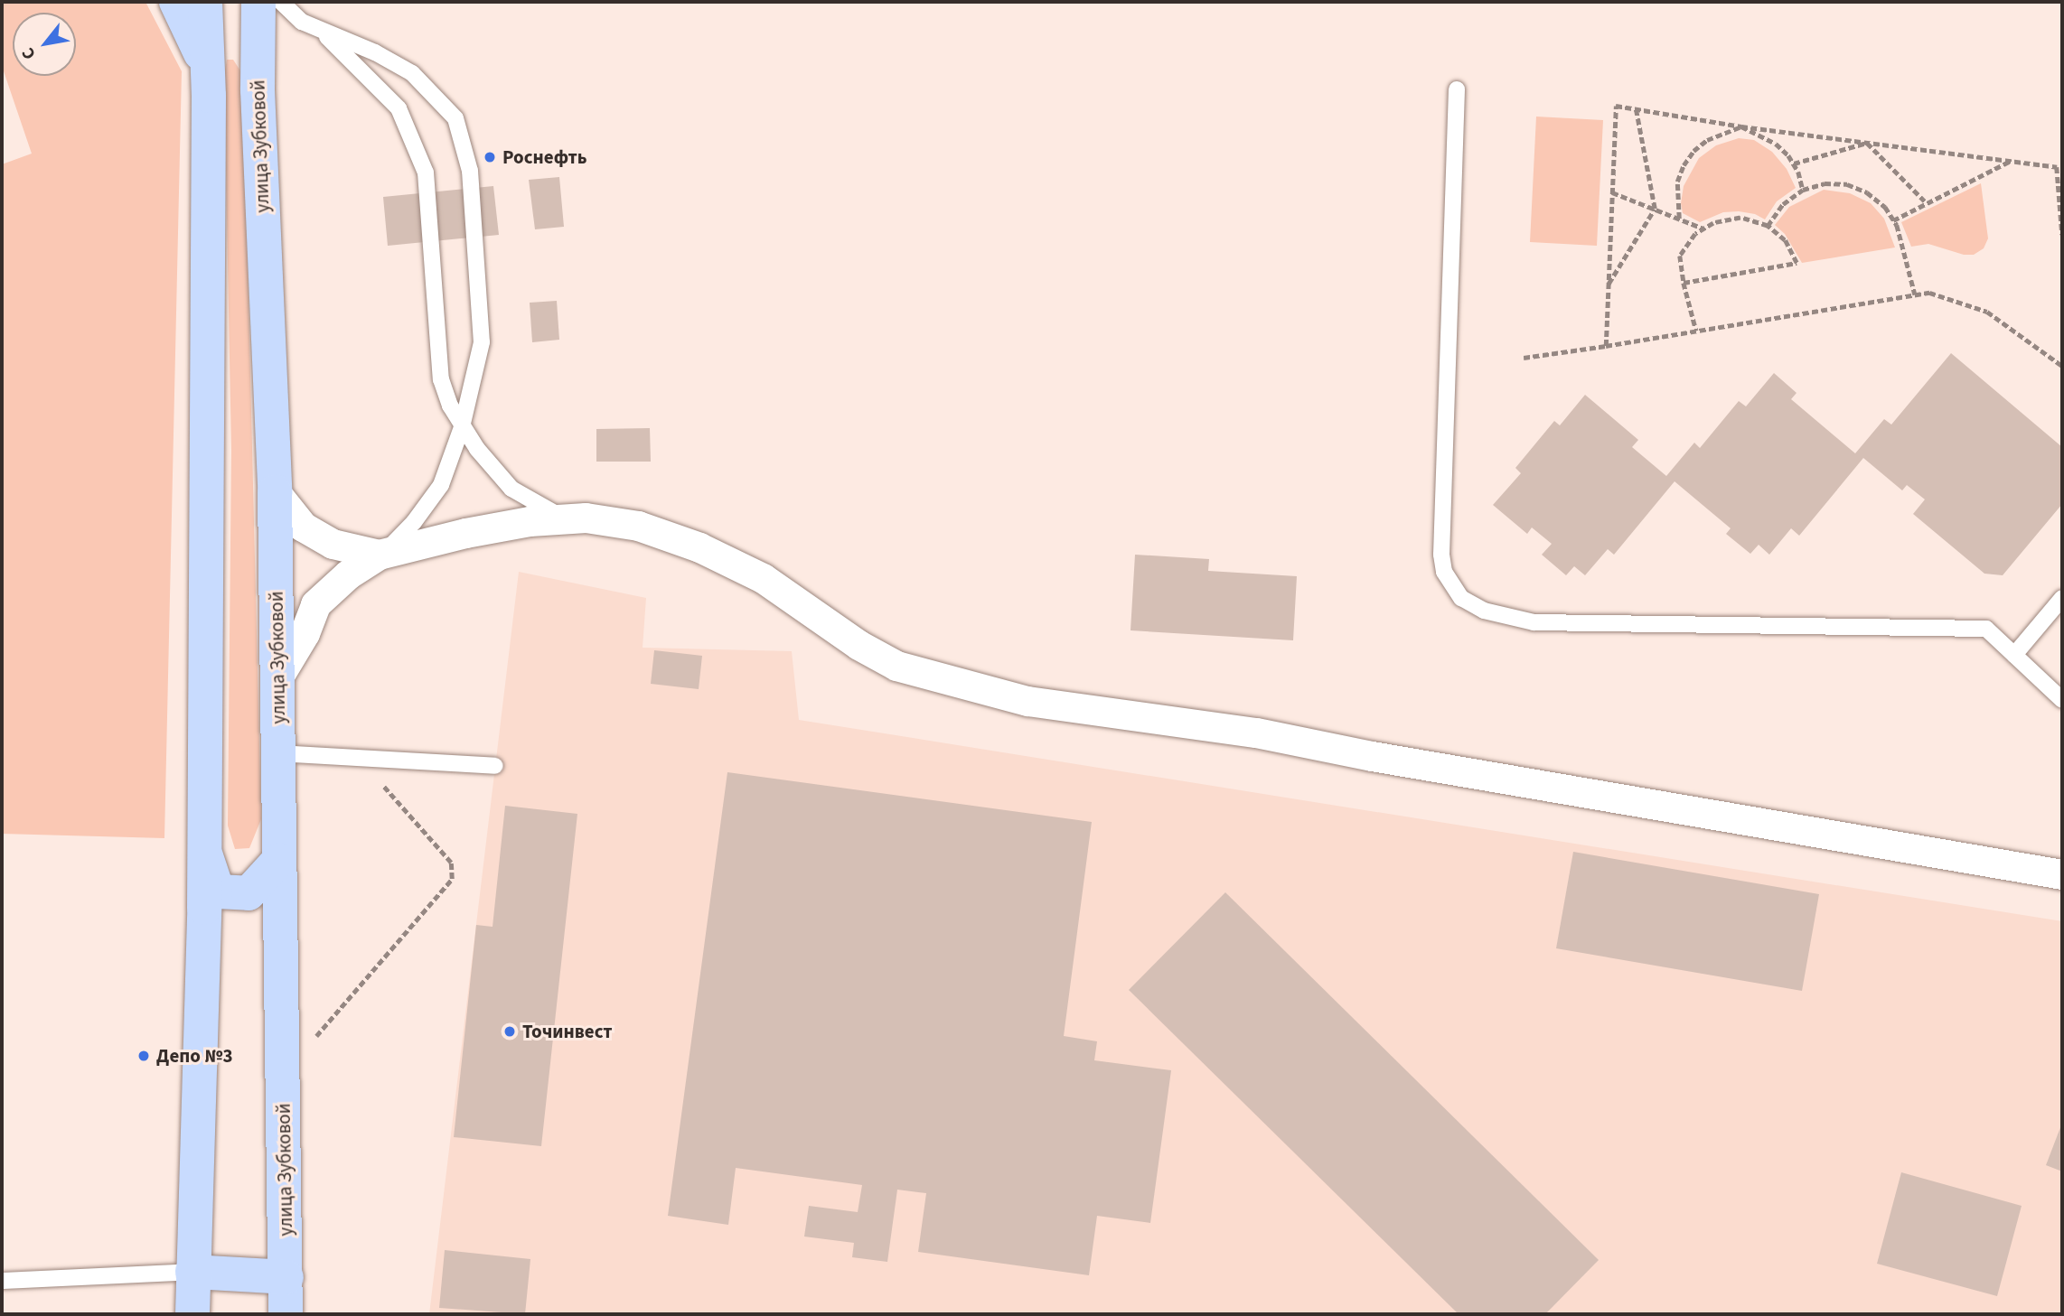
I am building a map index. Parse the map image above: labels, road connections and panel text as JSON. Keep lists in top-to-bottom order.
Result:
{
  "streets": {
    "main road": ["улица Зубковой"]
  },
  "places": ["Роснефть", "Точинвест", "Депо №3"],
  "north": "bottom left"
}
